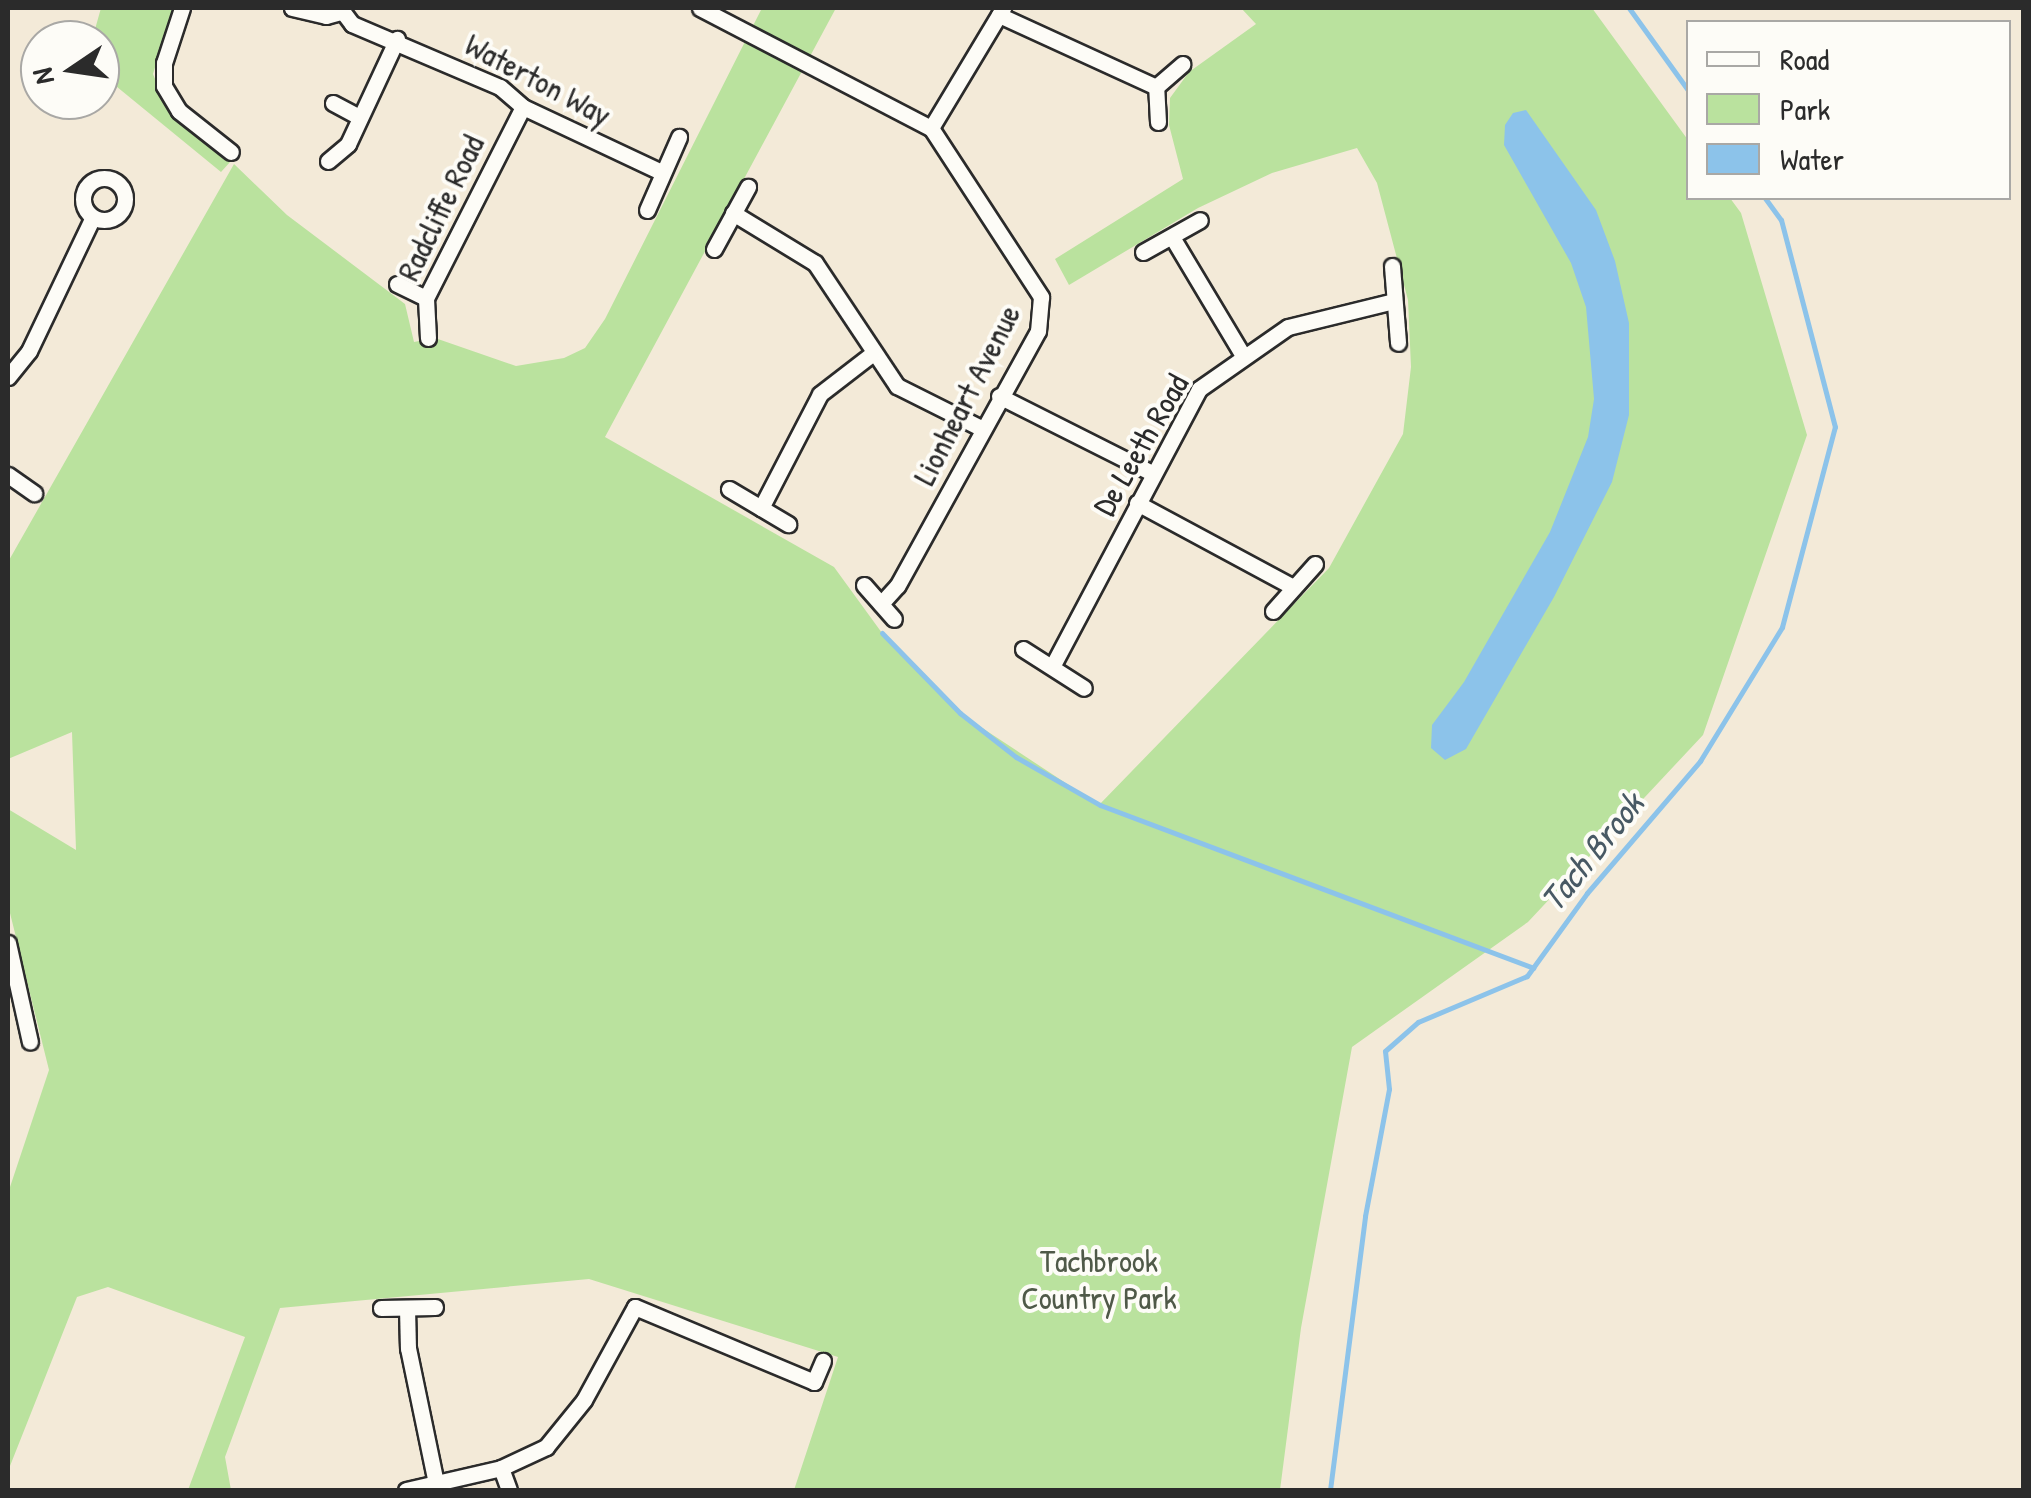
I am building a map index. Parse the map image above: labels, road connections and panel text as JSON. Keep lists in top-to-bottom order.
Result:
{
  "streets": {
    "street": [
      "Waterton Way",
      "Radcliffe Road",
      "Lionheart Avenue",
      "De Leeth Road"
    ]
  },
  "crossings": [
    ["Waterton Way", "Radcliffe Road"]
  ],
  "water": ["Tach Brook"],
  "parks": ["Tachbrook Country Park"],
  "legend": ["Road", "Park", "Water"],
  "north": "left"
}
